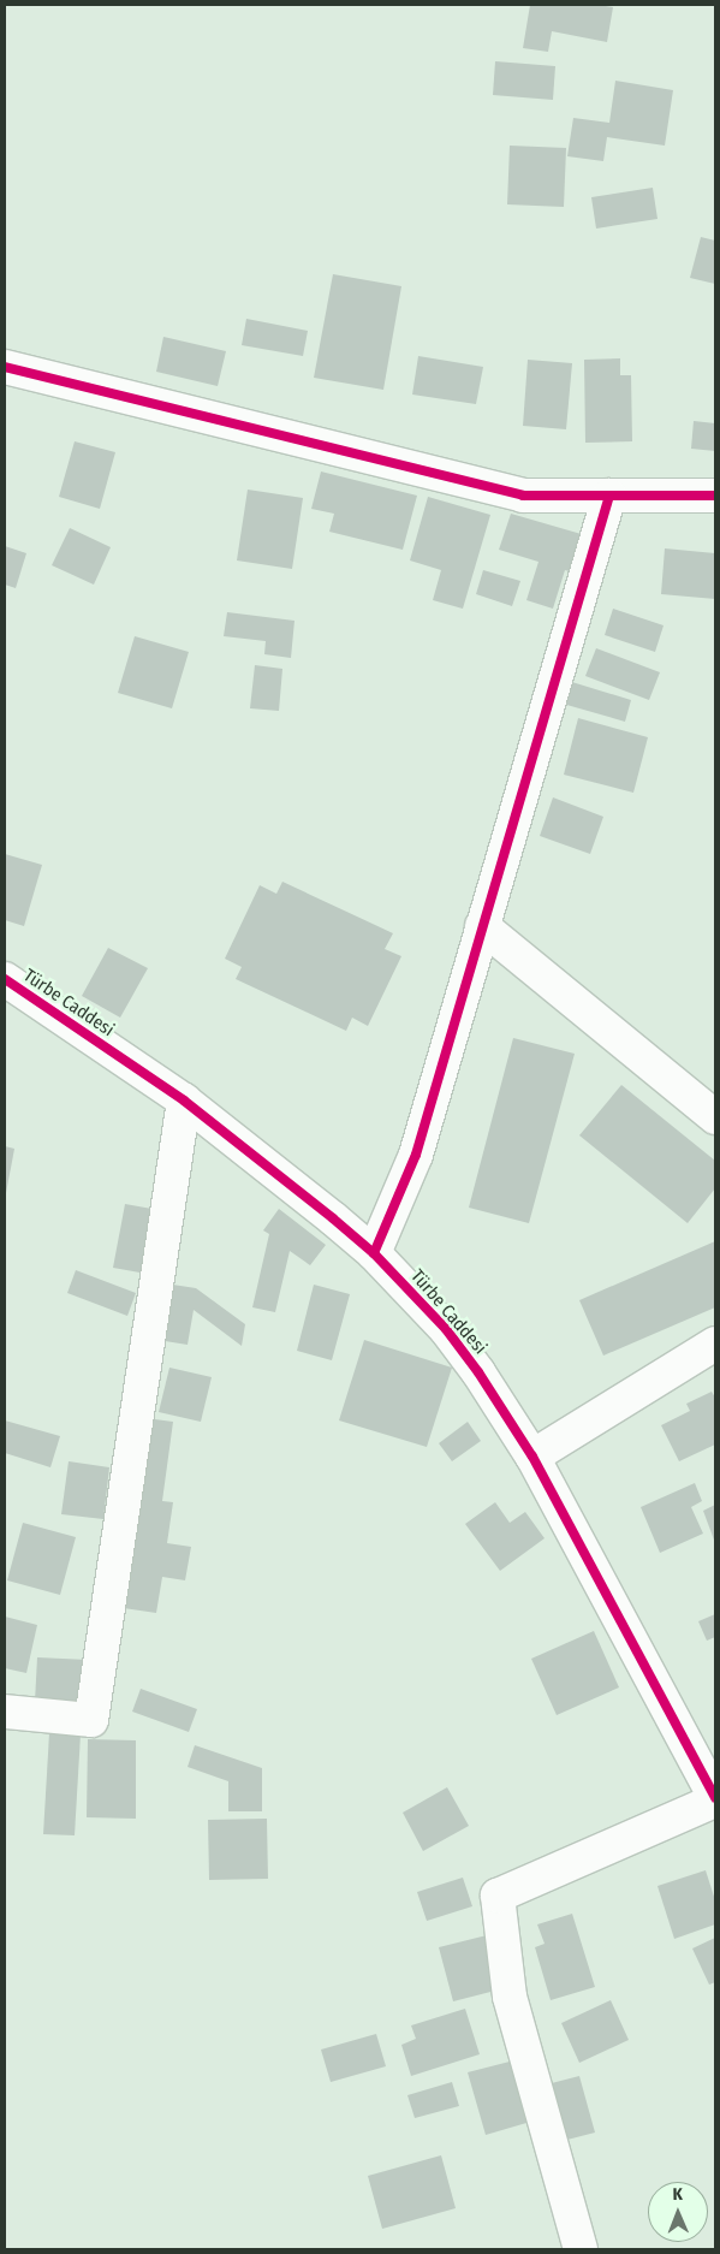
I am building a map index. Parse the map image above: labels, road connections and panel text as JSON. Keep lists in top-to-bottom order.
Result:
{
  "streets": {
    "street": ["Türbe Caddesi"]
  },
  "north": "top"
}
